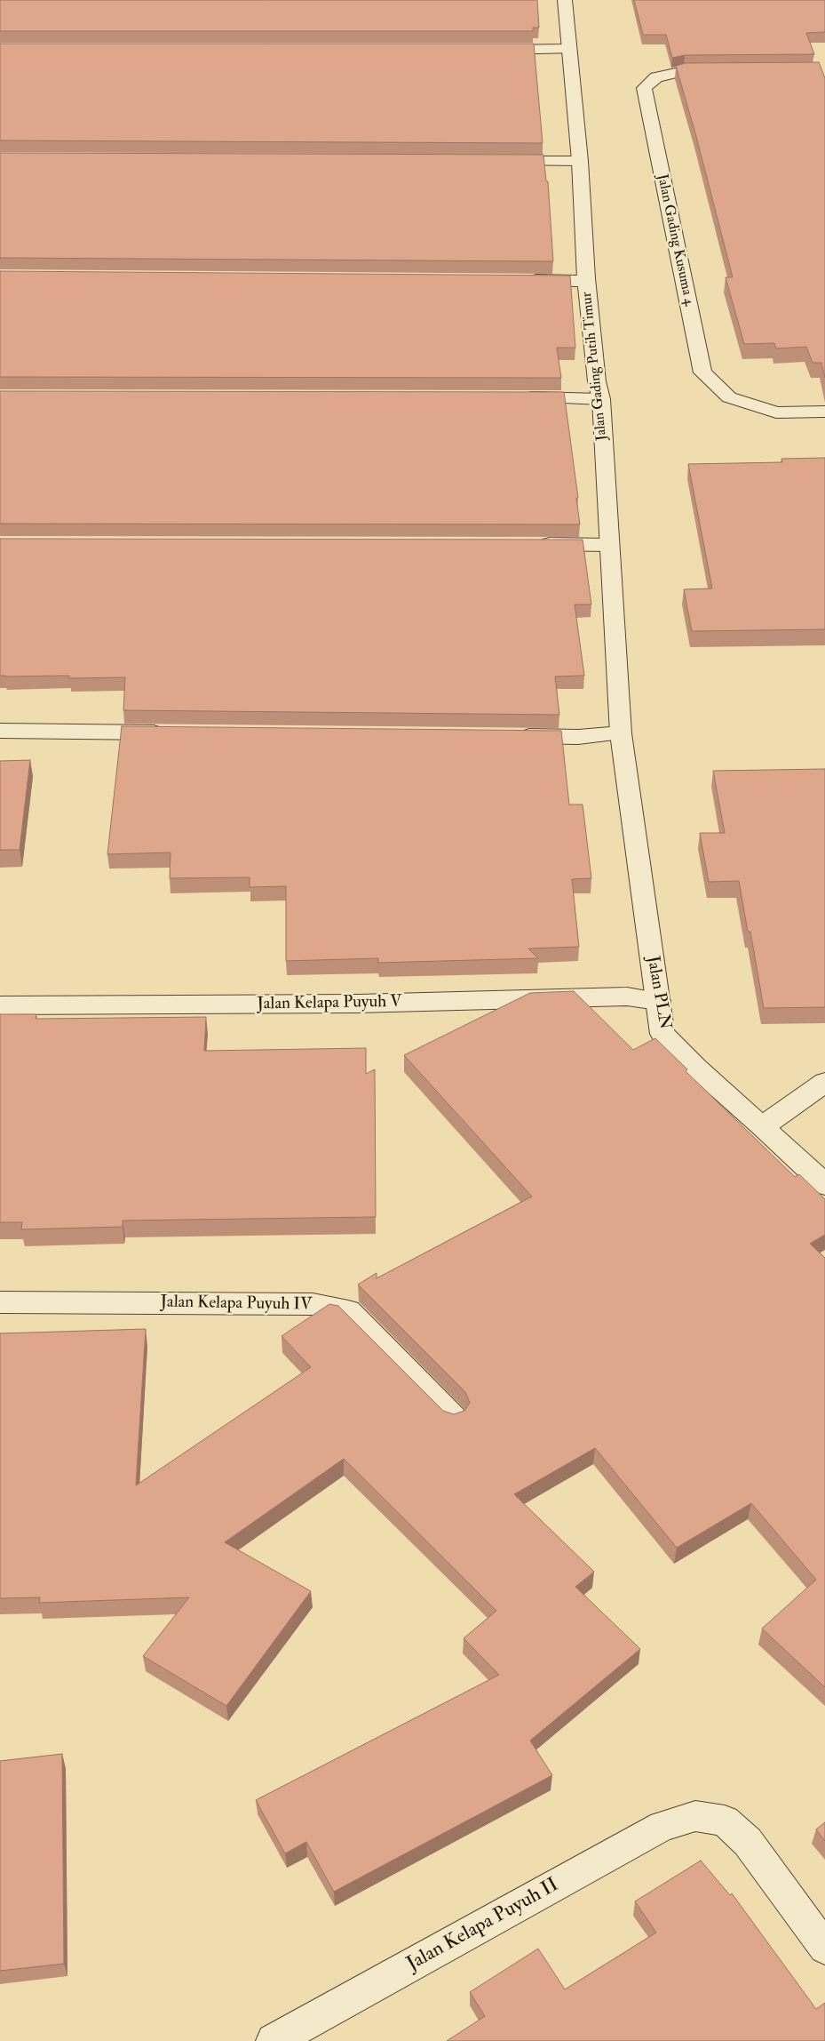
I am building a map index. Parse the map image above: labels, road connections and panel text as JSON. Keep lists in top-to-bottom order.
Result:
{
  "streets": {
    "street": [
      "Jalan Gading Kusuma 4",
      "Jalan Gading Putih Timur",
      "Jalan PLN",
      "Jalan Kelapa Puyuh V",
      "Jalan Kelapa Puyuh IV",
      "Jalan Kelapa Puyuh II"
    ]
  },
  "crossings": [
    ["Jalan Gading Putih Timur", "Jalan PLN"],
    ["Jalan PLN", "Jalan Kelapa Puyuh V"]
  ]
}
